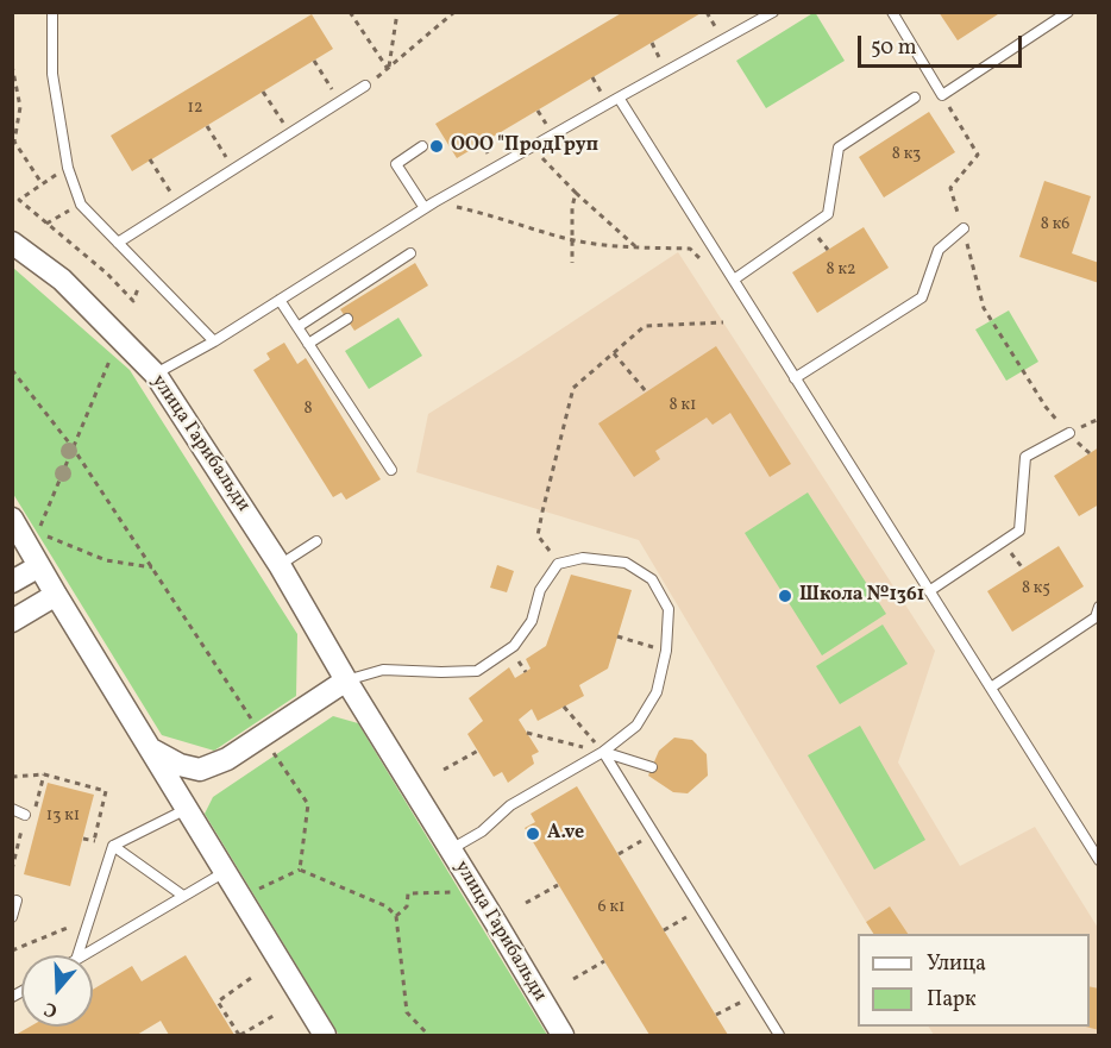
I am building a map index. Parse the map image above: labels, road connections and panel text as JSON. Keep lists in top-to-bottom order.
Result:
{
  "streets": {
    "street": ["улица Гарибальди"]
  },
  "places": ["ООО \"ПродГруп", "Школа №1361", "A.ve"],
  "house_numbers": [
    "12",
    "8 к3",
    "8 к6",
    "8 к2",
    "8 к1",
    "8",
    "8 к5",
    "13 к1",
    "6 к1"
  ],
  "legend": ["Улица", "Парк"],
  "scale_bar": "50 m",
  "north": "bottom"
}
